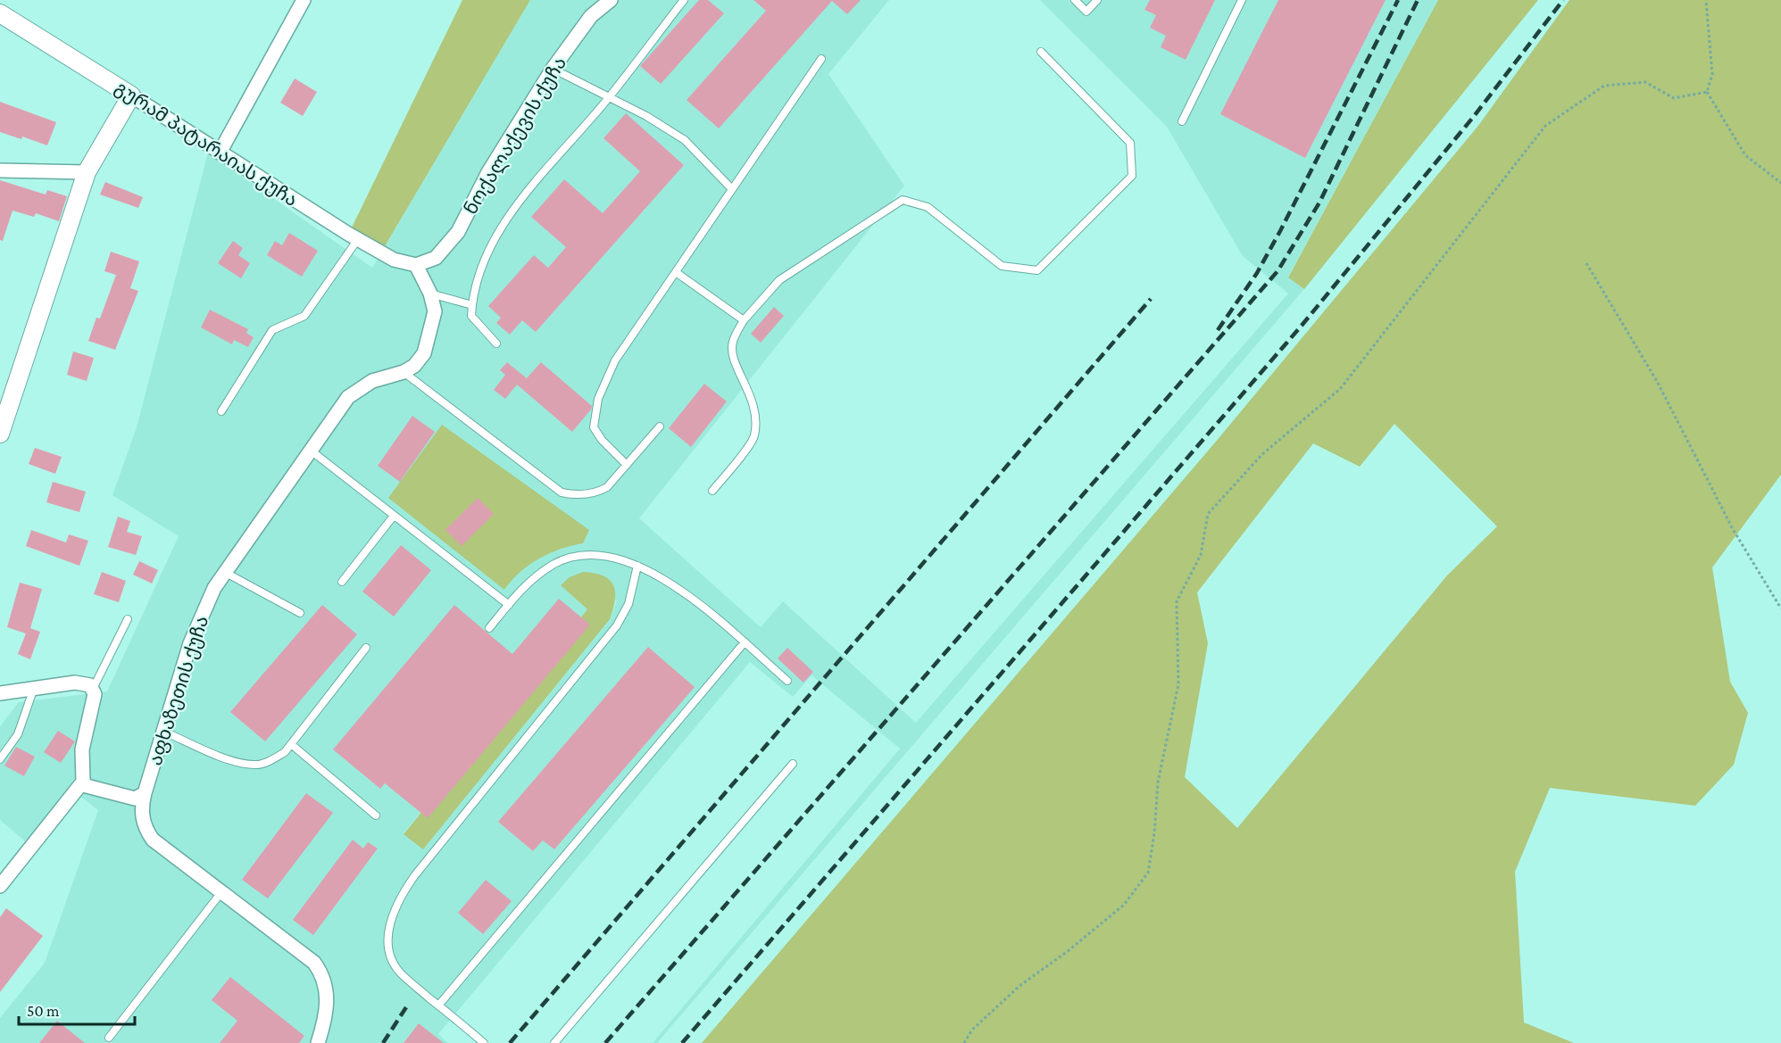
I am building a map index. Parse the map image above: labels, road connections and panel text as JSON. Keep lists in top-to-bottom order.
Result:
{
  "streets": {
    "street": ["ნოქალაქევის ქუჩა", "გურამ პატარაიას ქუჩა", "აფხაზეთის ქუჩა"]
  },
  "crossings": [
    ["ნოქალაქევის ქუჩა", "გურამ პატარაიას ქუჩა"],
    ["ნოქალაქევის ქუჩა", "აფხაზეთის ქუჩა"],
    ["გურამ პატარაიას ქუჩა", "აფხაზეთის ქუჩა"]
  ],
  "scale_bar": "50 m"
}
